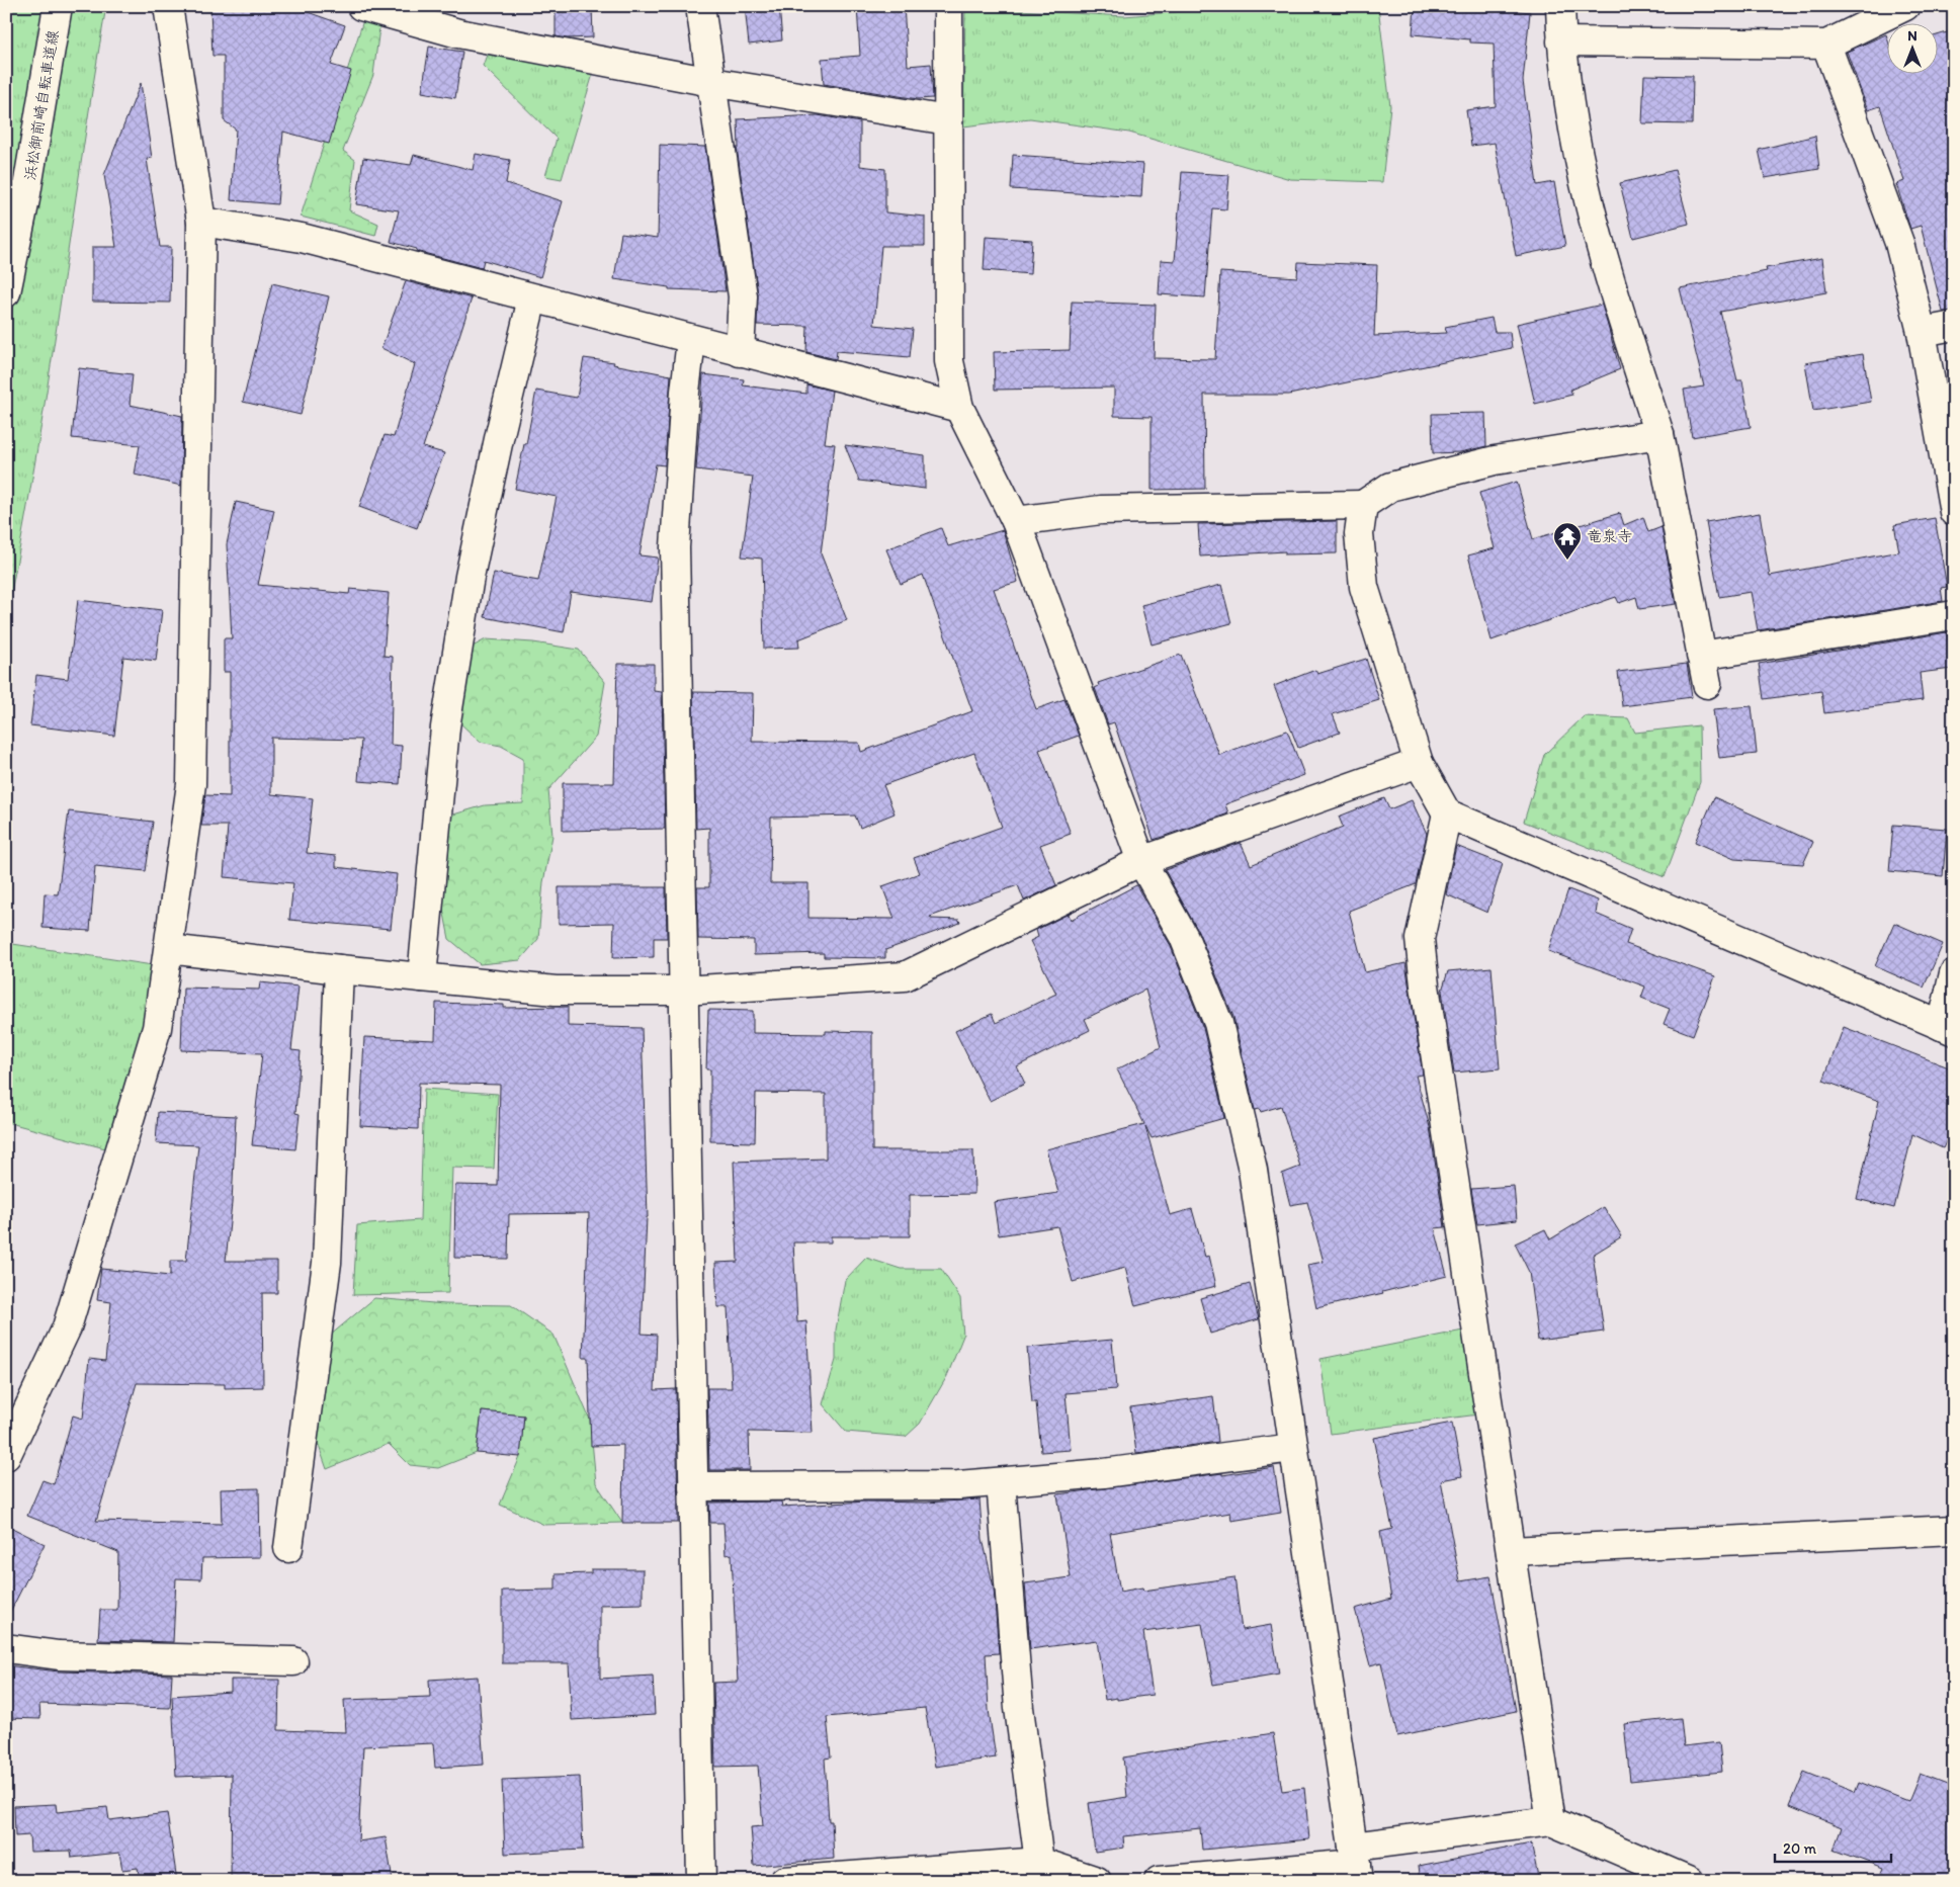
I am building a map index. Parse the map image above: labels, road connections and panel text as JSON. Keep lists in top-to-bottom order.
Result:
{
  "streets": {
    "street": ["浜松御前崎自転車道線"]
  },
  "places": {
    "temple": ["竜泉寺"]
  },
  "scale_bar": "20 m",
  "north": "top"
}
